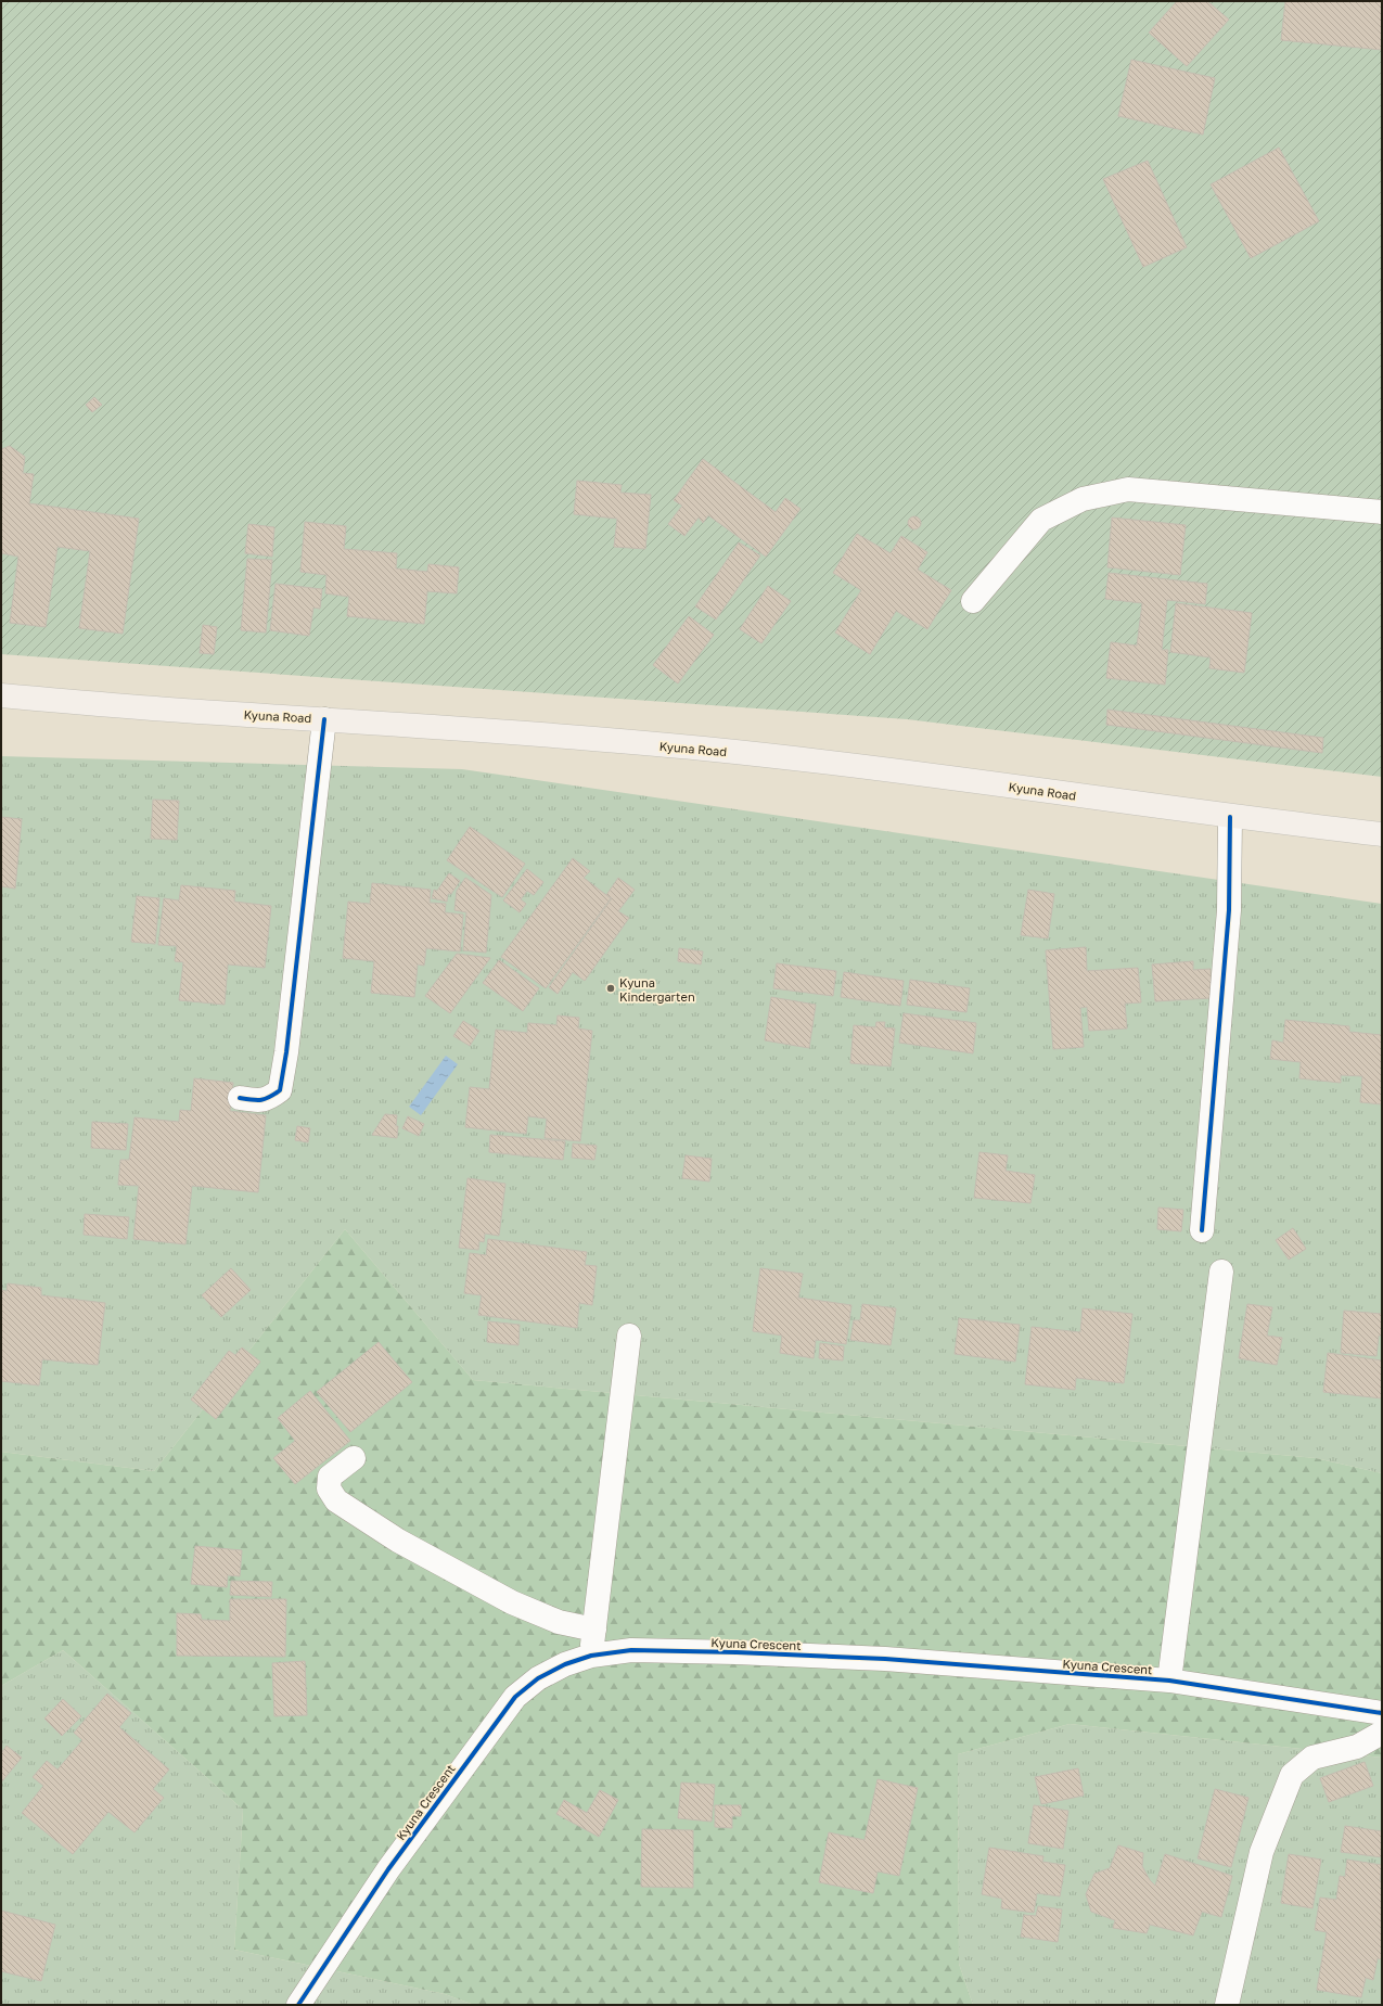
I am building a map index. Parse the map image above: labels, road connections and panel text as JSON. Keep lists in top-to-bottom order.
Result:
{
  "streets": {
    "main road": ["Kyuna Road"],
    "street": ["Kyuna Crescent"]
  },
  "places": ["Kyuna Kindergarten"]
}
